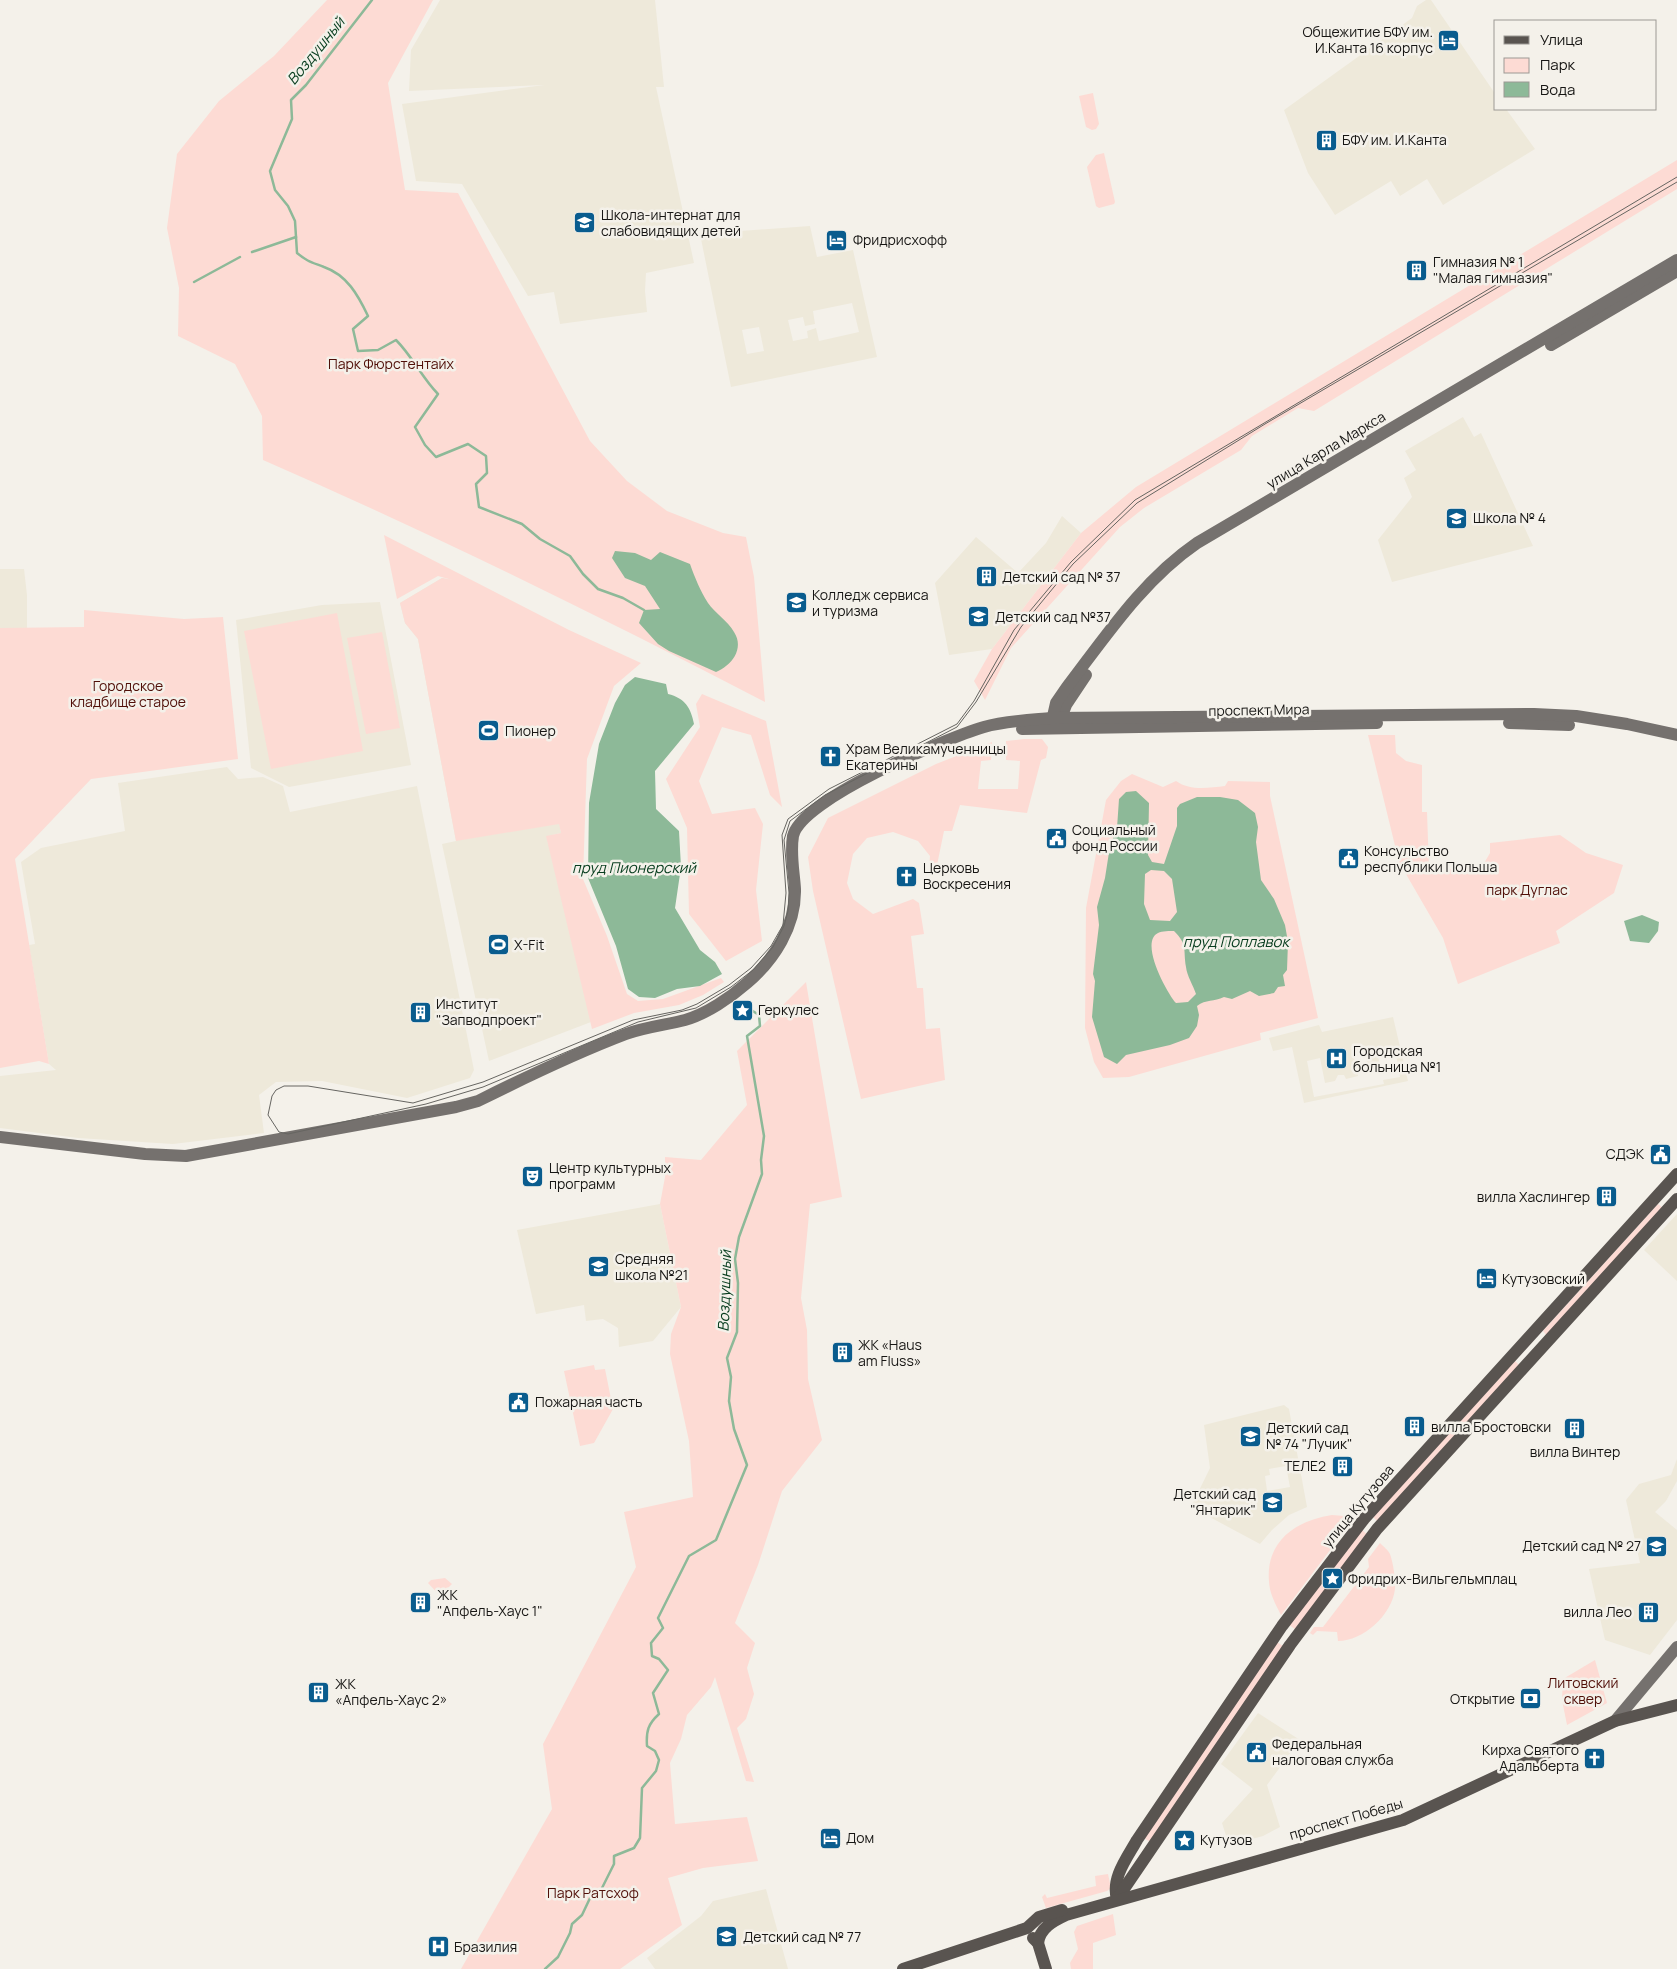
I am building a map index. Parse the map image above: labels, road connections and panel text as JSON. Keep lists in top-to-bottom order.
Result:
{
  "streets": {
    "main road": [
      "улица Карла Маркса",
      "проспект Мира",
      "улица Кутузова",
      "проспект Победы"
    ]
  },
  "crossings": [
    ["улица Карла Маркса", "проспект Мира"],
    ["улица Кутузова", "проспект Победы"]
  ],
  "water": ["Воздушный", "пруд Пионерский", "пруд Поплавок"],
  "parks": [
    "Парк Фюрстентайх",
    "Городское кладбище старое",
    "парк Дуглас",
    "Литовский сквер",
    "Парк Ратсхоф"
  ],
  "places": {
    "hotel": [
      "Общежитие БФУ им. И.Канта 16 корпус",
      "Фридрисхофф",
      "Кутузовский",
      "Дом"
    ],
    "building": [
      "БФУ им. И.Канта",
      "Гимназия № 1 \"Малая гимназия\"",
      "Детский сад № 37",
      "Институт \"Запводпроект\"",
      "вилла Хаслингер",
      "ЖК «Haus am Fluss»",
      "вилла Бростовски",
      "вилла Винтер",
      "ТЕЛЕ2",
      "ЖК \"Апфель-Хаус 1\"",
      "вилла Лео",
      "ЖК «Апфель-Хаус 2»"
    ],
    "school or university": [
      "Школа-интернат для слабовидящих детей",
      "Школа № 4",
      "Колледж сервиса и туризма",
      "Детский сад №37",
      "Средняя школа №21",
      "Детский сад № 74 \"Лучик\"",
      "Детский сад \"Янтарик\"",
      "Детский сад № 27",
      "Детский сад № 77"
    ],
    "sports": ["Пионер", "X-Fit"],
    "church": ["Храм Великамученницы Екатерины", "Церковь Воскресения", "Кирха Святого Адальберта"],
    "public building": [
      "Социальный фонд России",
      "Консульство республики Польша",
      "СДЭК",
      "Пожарная часть",
      "Федеральная налоговая служба"
    ],
    "place": ["Геркулес", "Фридрих-Вильгельмплац", "Кутузов"],
    "hospital": ["Городская больница №1", "Бразилия"],
    "theatre": ["Центр культурных программ"],
    "bank": ["Открытие"]
  },
  "legend": ["Улица", "Парк", "Вода"]
}
